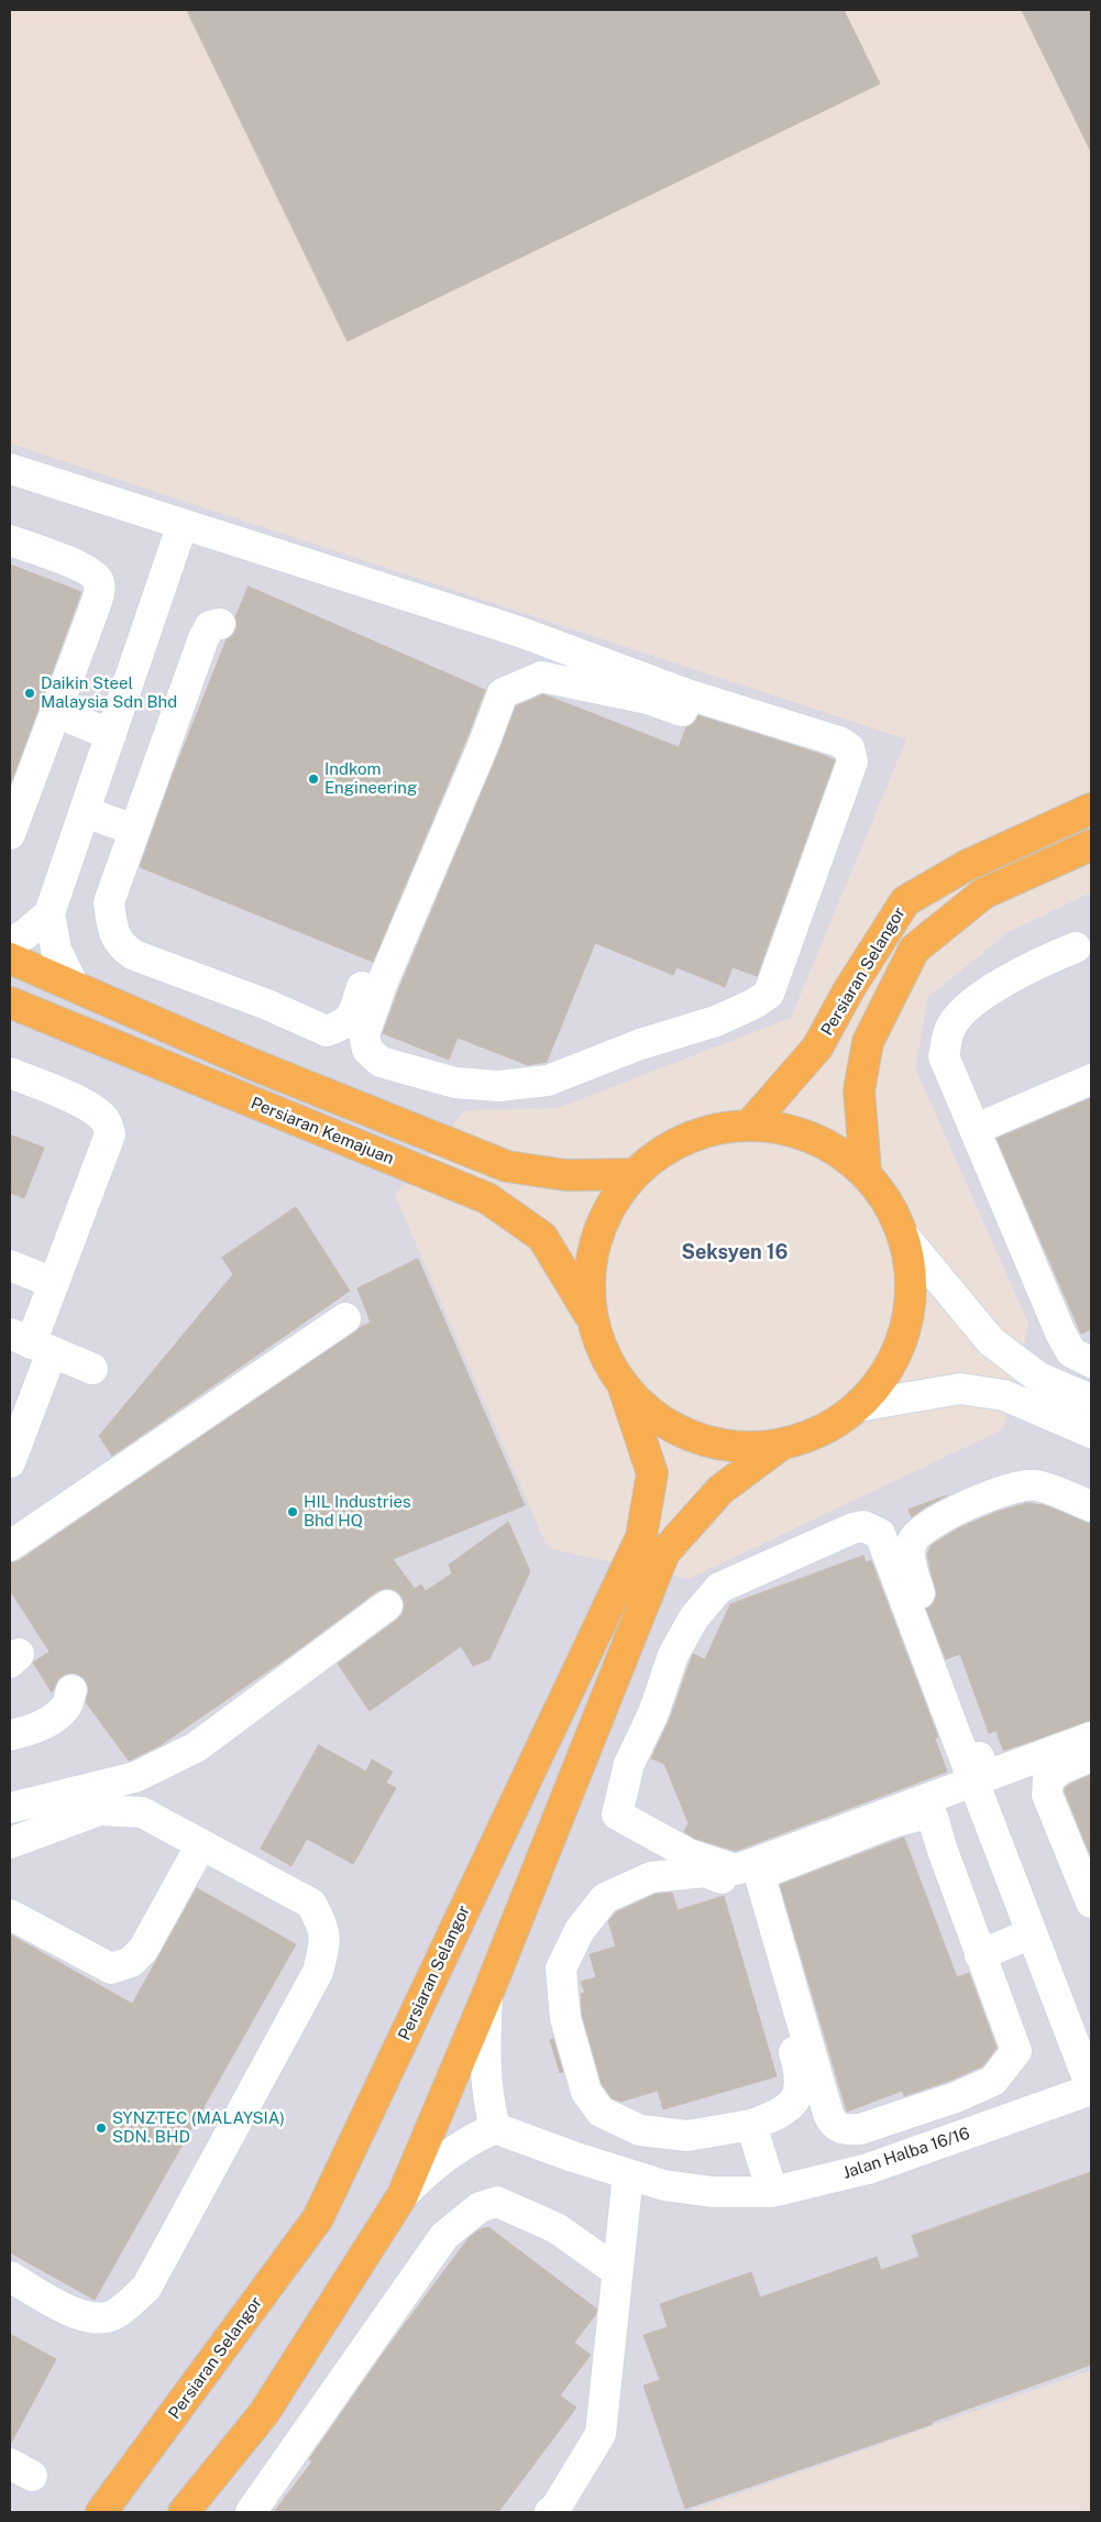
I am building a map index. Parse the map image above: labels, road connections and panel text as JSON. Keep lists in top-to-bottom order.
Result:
{
  "streets": {
    "main road": ["Persiaran Selangor", "Persiaran Kemajuan"],
    "street": ["Jalan Halba 16/16"]
  },
  "districts": ["Seksyen 16"],
  "places": [
    "Daikin Steel Malaysia Sdn Bhd",
    "Indkom Engineering",
    "HIL Industries Bhd HQ",
    "SYNZTEC (MALAYSIA) SDN. BHD"
  ]
}
